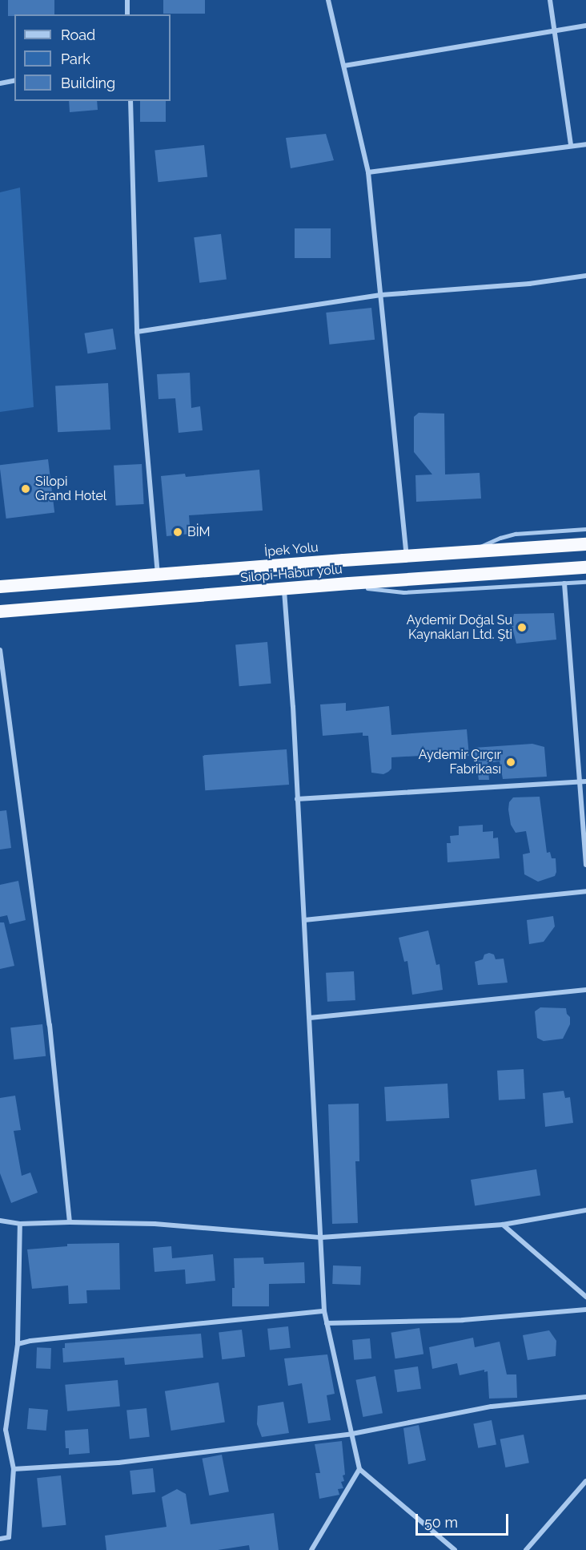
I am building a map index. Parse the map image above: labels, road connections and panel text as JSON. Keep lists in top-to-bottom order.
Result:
{
  "streets": {
    "highway": ["İpek Yolu", "Silopi-Habur yolu"]
  },
  "places": [
    "Silopi Grand Hotel",
    "BİM",
    "Aydemir Doğal Su Kaynakları Ltd. Şti",
    "Aydemir Çırçır Fabrikası"
  ],
  "legend": ["Road", "Park", "Building"],
  "scale_bar": "50 m"
}
